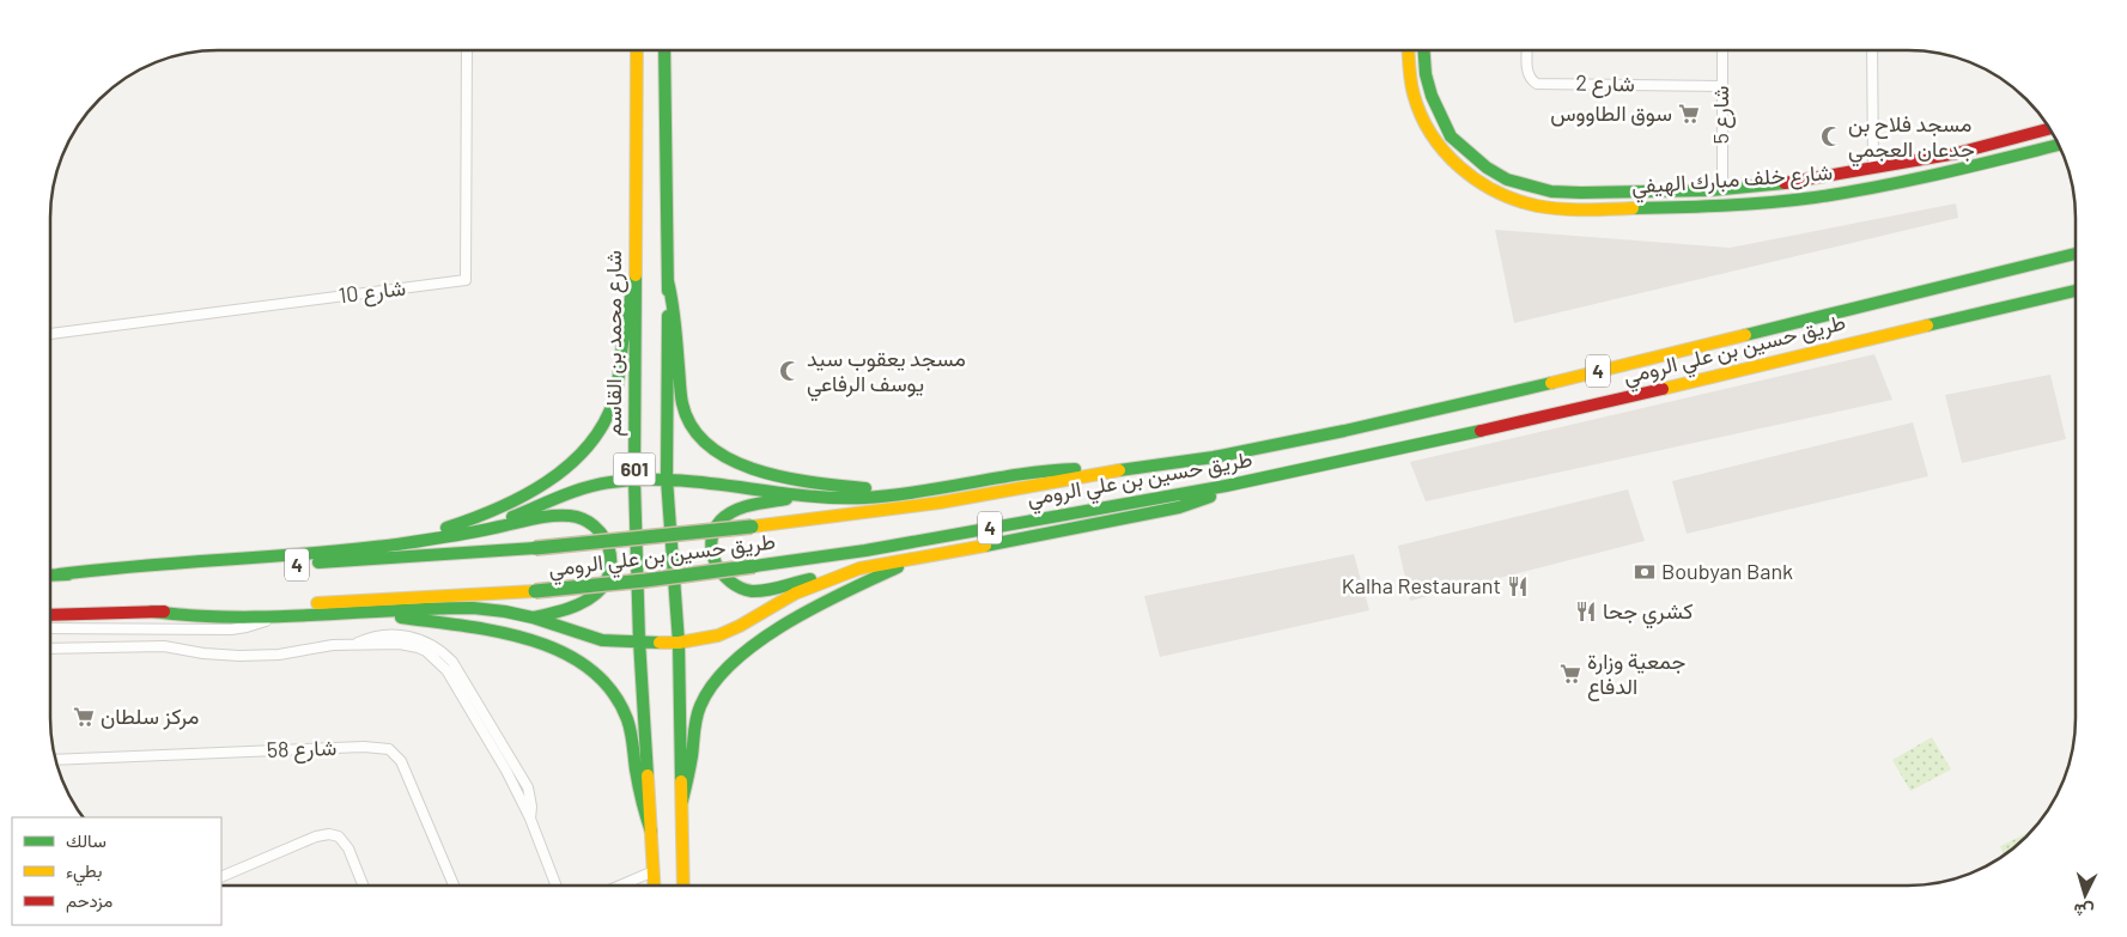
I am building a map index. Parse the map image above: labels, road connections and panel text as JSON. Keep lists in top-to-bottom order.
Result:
{
  "streets": {
    "main road": [
      "شارع خلف مبارك الهيفي",
      "شارع محمد بن القاسم",
      "طريق حسين بن علي الرومي",
      "4",
      "601"
    ],
    "street": [
      "شارع 2",
      "شارع 5",
      "شارع 10",
      "شارع 58"
    ]
  },
  "crossings": [
    ["شارع 2", "شارع 5"],
    ["شارع 5", "شارع خلف مبارك الهيفي"]
  ],
  "places": {
    "supermarket": ["سوق الطاووس", "جمعية وزارة الدفاع", "مركز سلطان"],
    "mosque": ["مسجد فلاح بن جدعان العجمي", "مسجد يعقوب سيد يوسف الرفاعي"],
    "bank": ["Boubyan Bank"],
    "restaurant": ["Kalha Restaurant", "كشري جحا"]
  },
  "legend": ["سالك", "بطيء", "مزدحم"],
  "north": "bottom"
}
